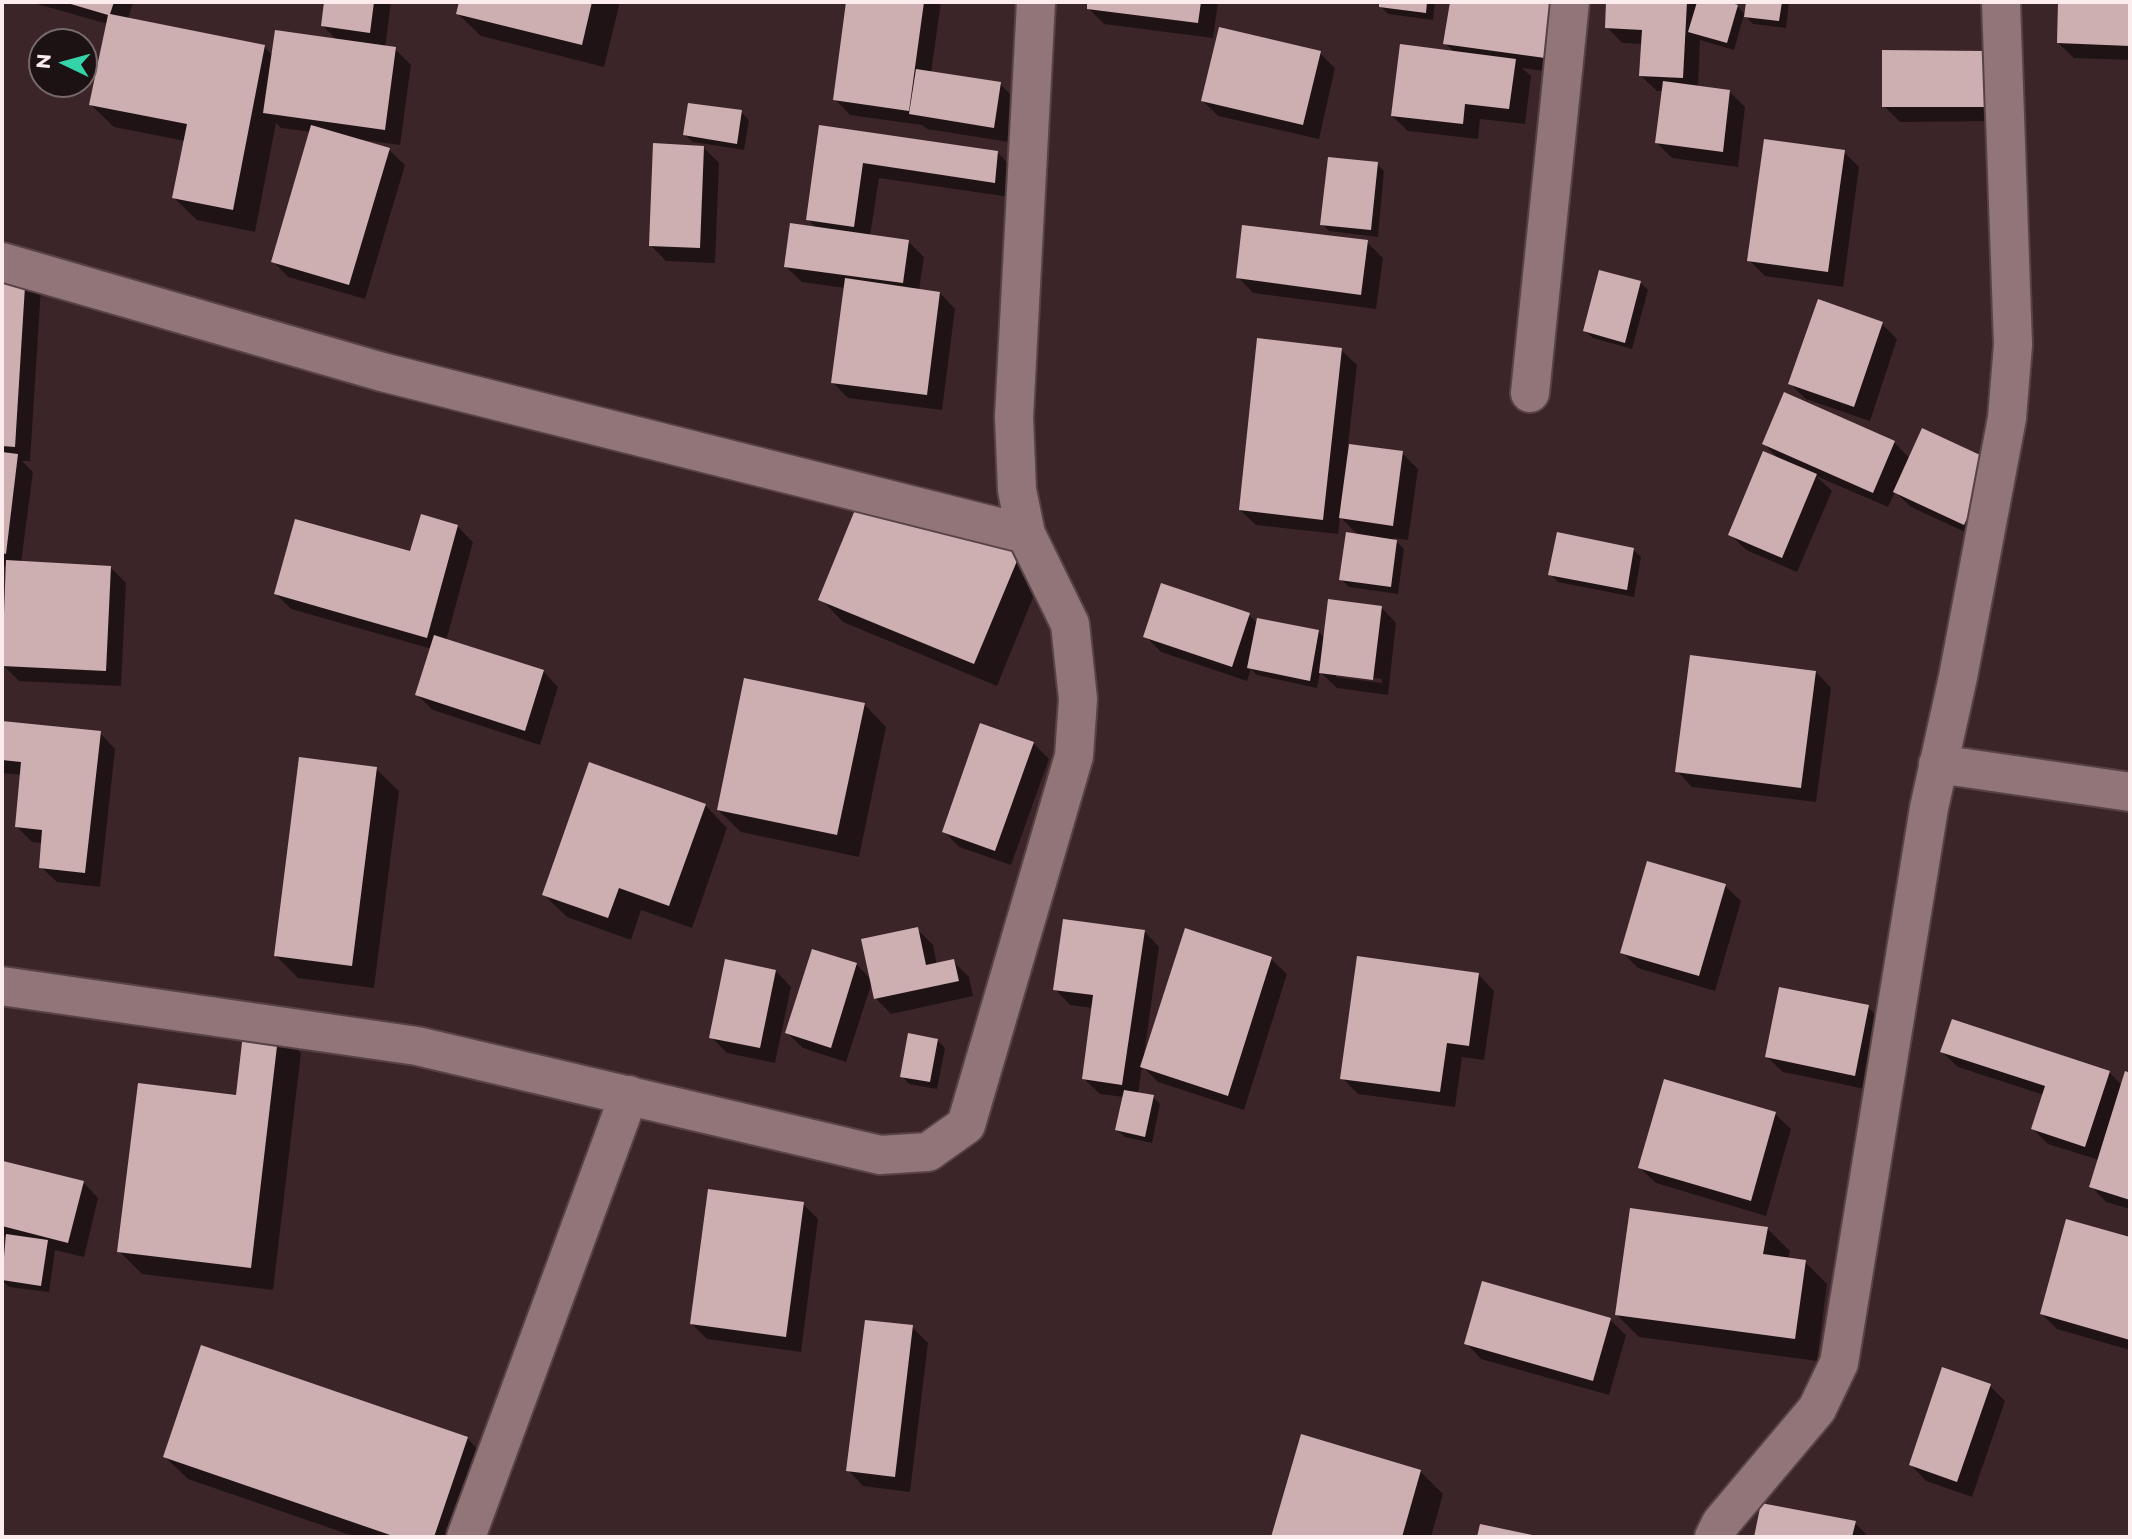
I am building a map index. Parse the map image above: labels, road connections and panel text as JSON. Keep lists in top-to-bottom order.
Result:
{
  "north": "left"
}
